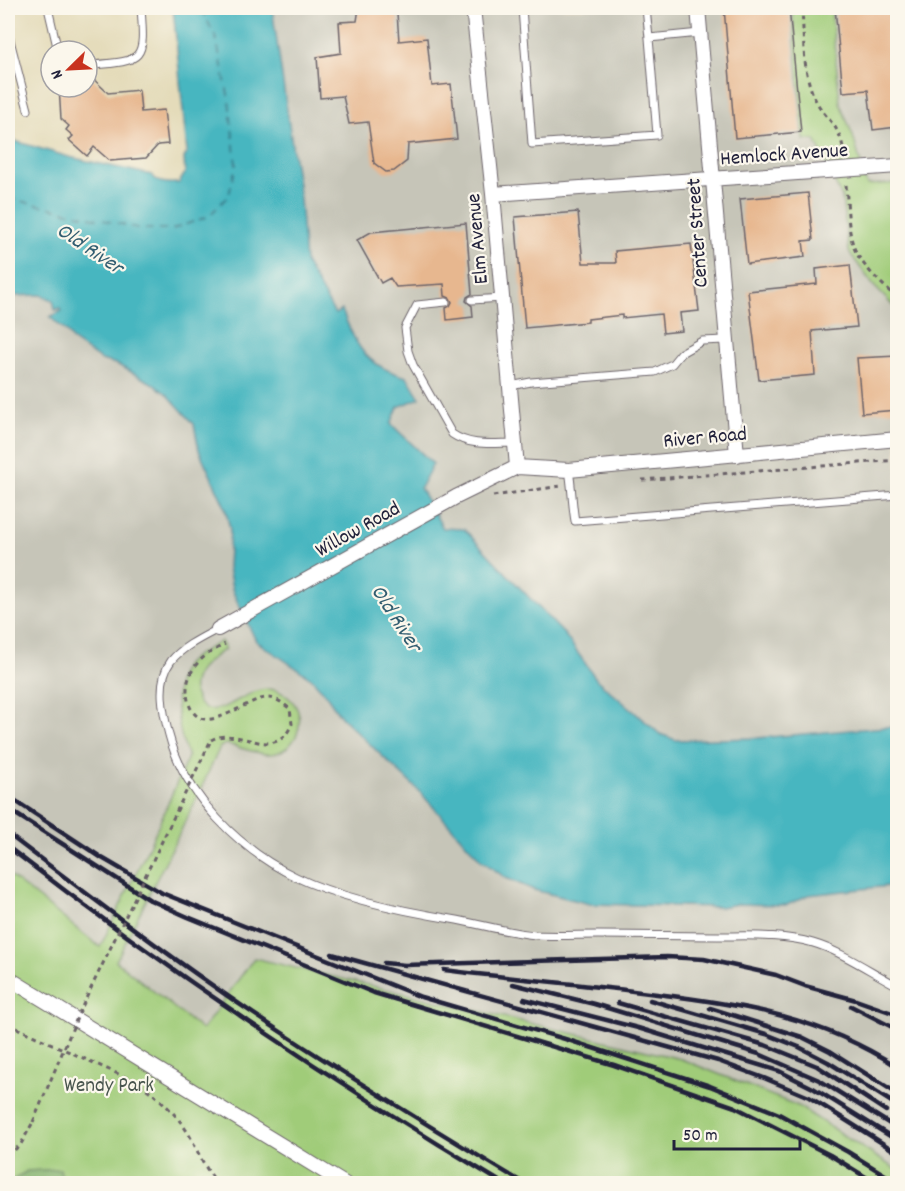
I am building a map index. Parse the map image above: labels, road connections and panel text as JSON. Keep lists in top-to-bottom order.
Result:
{
  "streets": {
    "street": [
      "Hemlock Avenue",
      "Center Street",
      "Elm Avenue",
      "River Road",
      "Willow Road"
    ]
  },
  "crossings": [
    ["Hemlock Avenue", "Center Street"],
    ["Hemlock Avenue", "Elm Avenue"],
    ["Center Street", "River Road"],
    ["Elm Avenue", "River Road"],
    ["Elm Avenue", "Willow Road"],
    ["River Road", "Willow Road"]
  ],
  "water": ["Old River"],
  "parks": ["Wendy Park"],
  "scale_bar": "50 m",
  "north": "bottom left"
}
